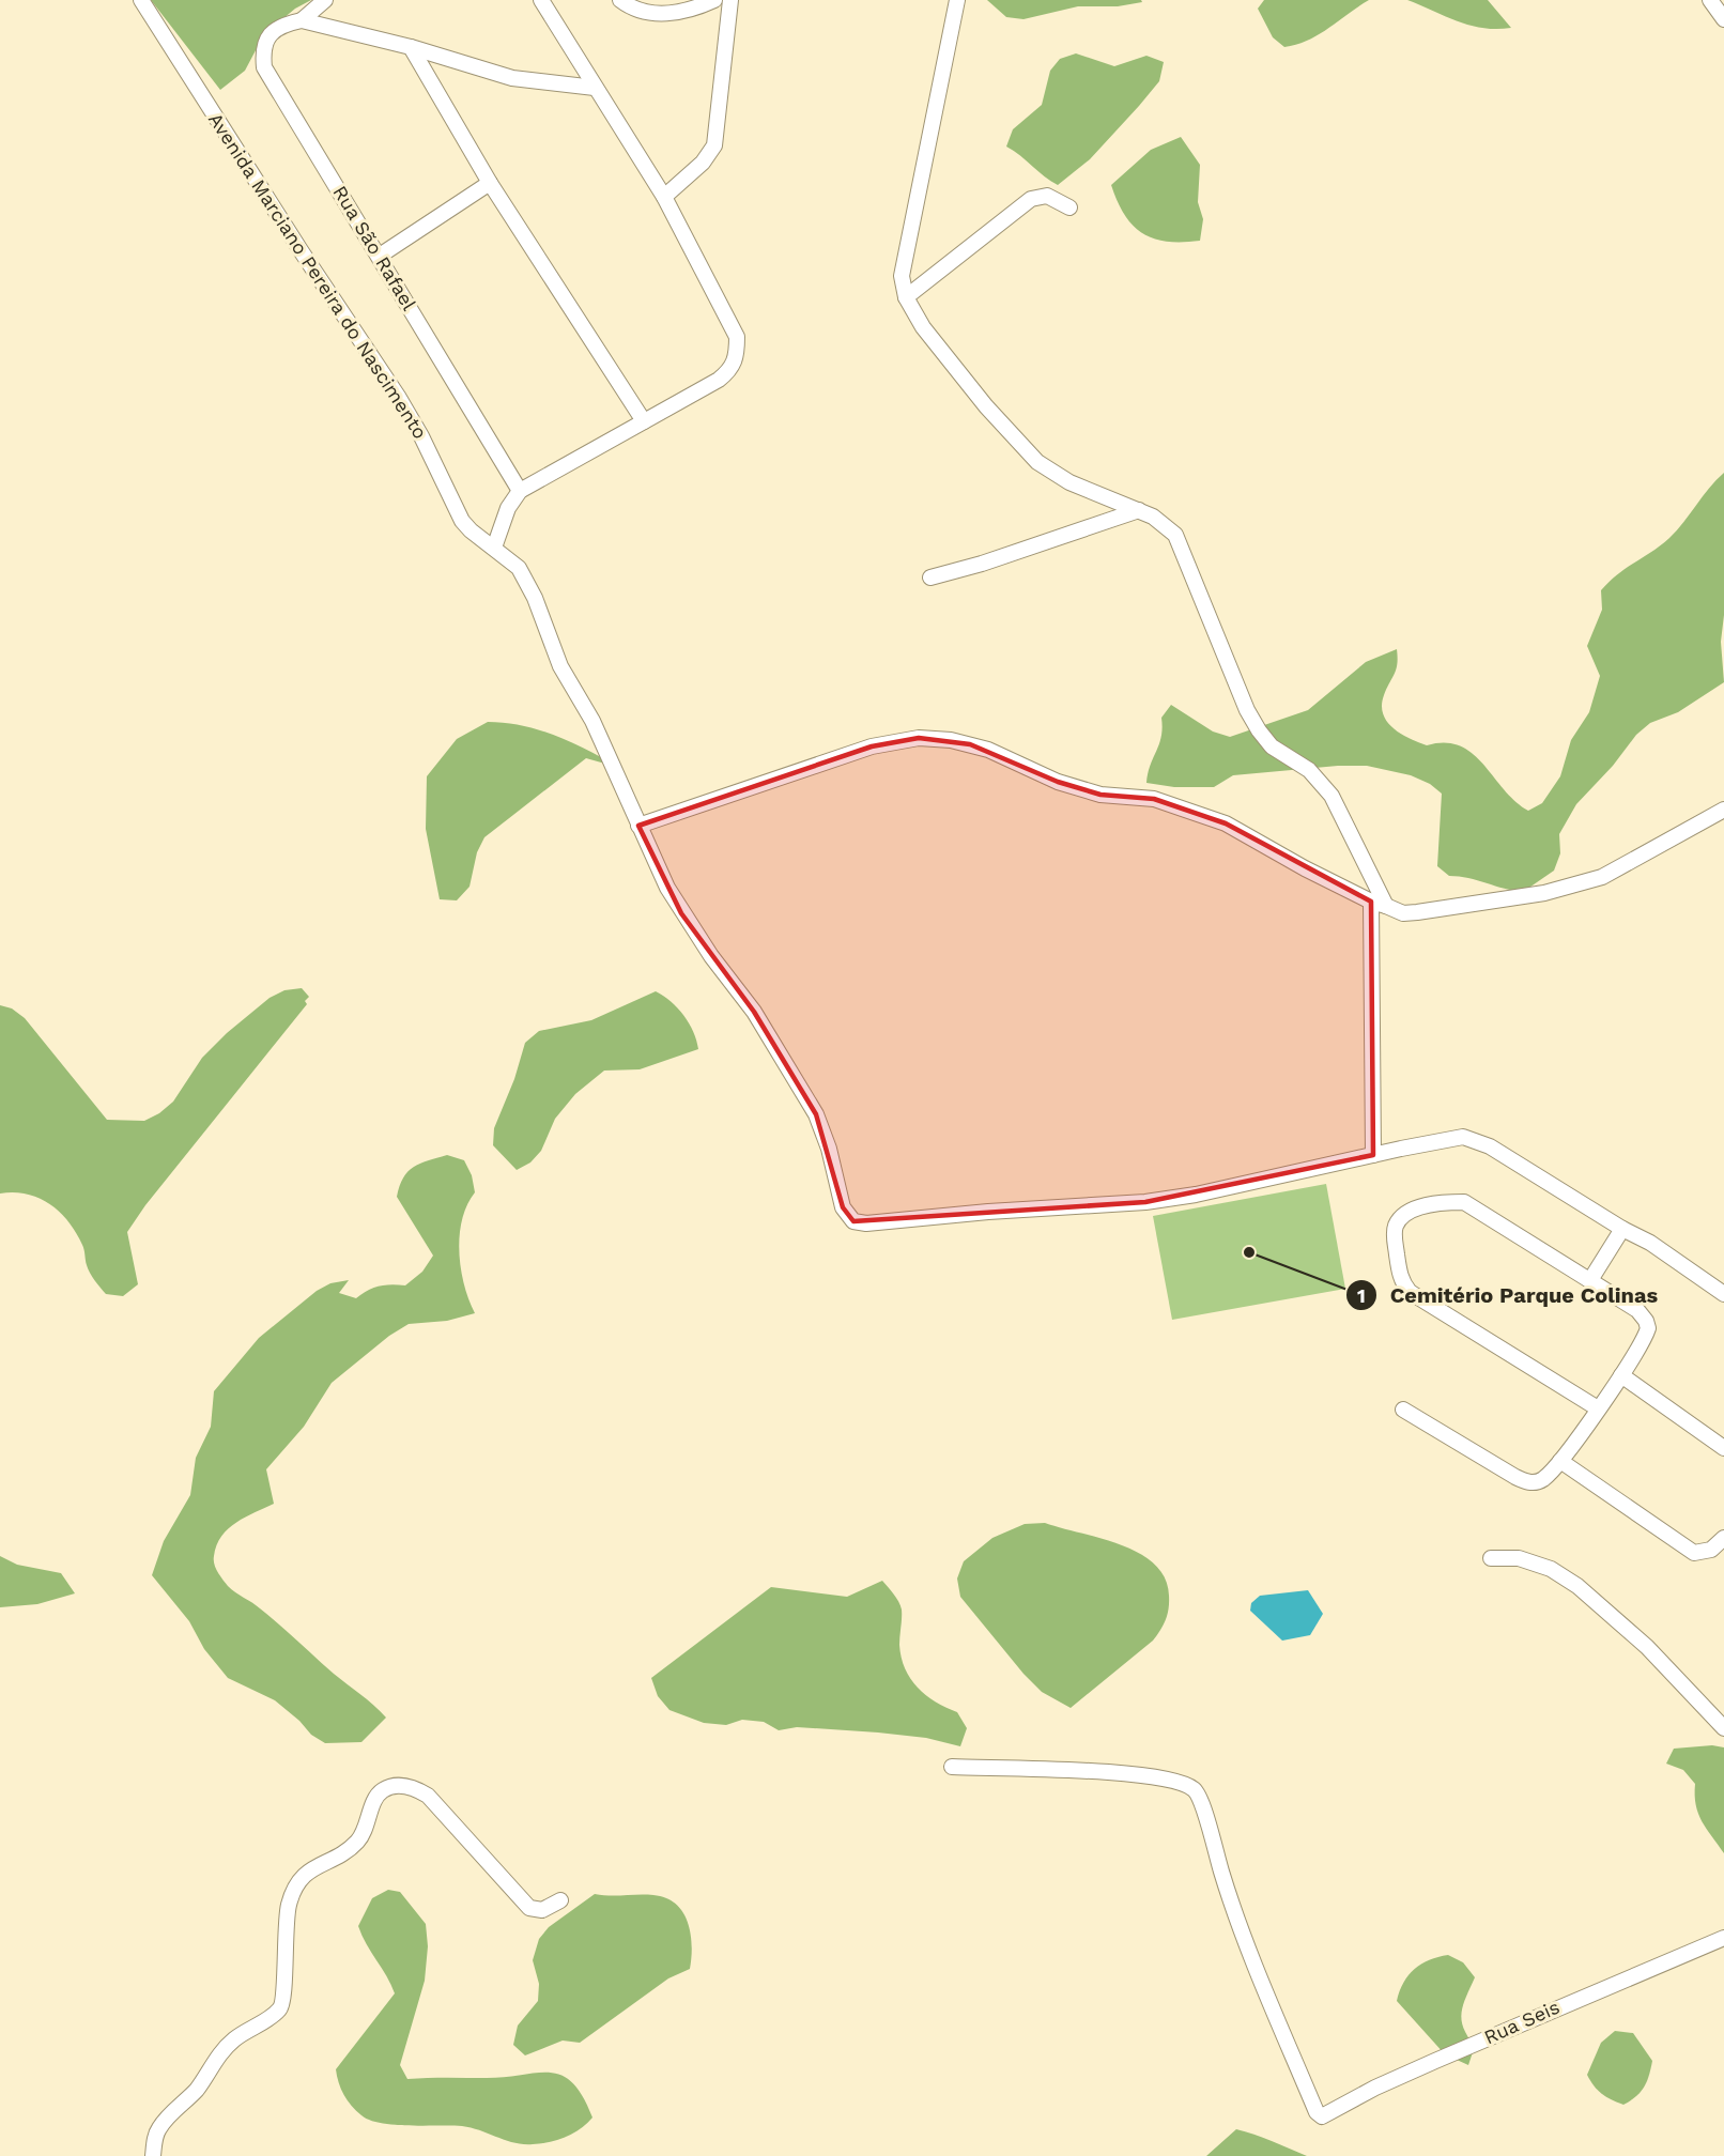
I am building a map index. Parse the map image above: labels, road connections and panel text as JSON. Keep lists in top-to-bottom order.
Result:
{
  "streets": {
    "street": ["Rua São Rafael", "Avenida Marciano Pereira do Nascimento", "Rua Seis"]
  },
  "places": ["Cemitério Parque Colinas"]
}
